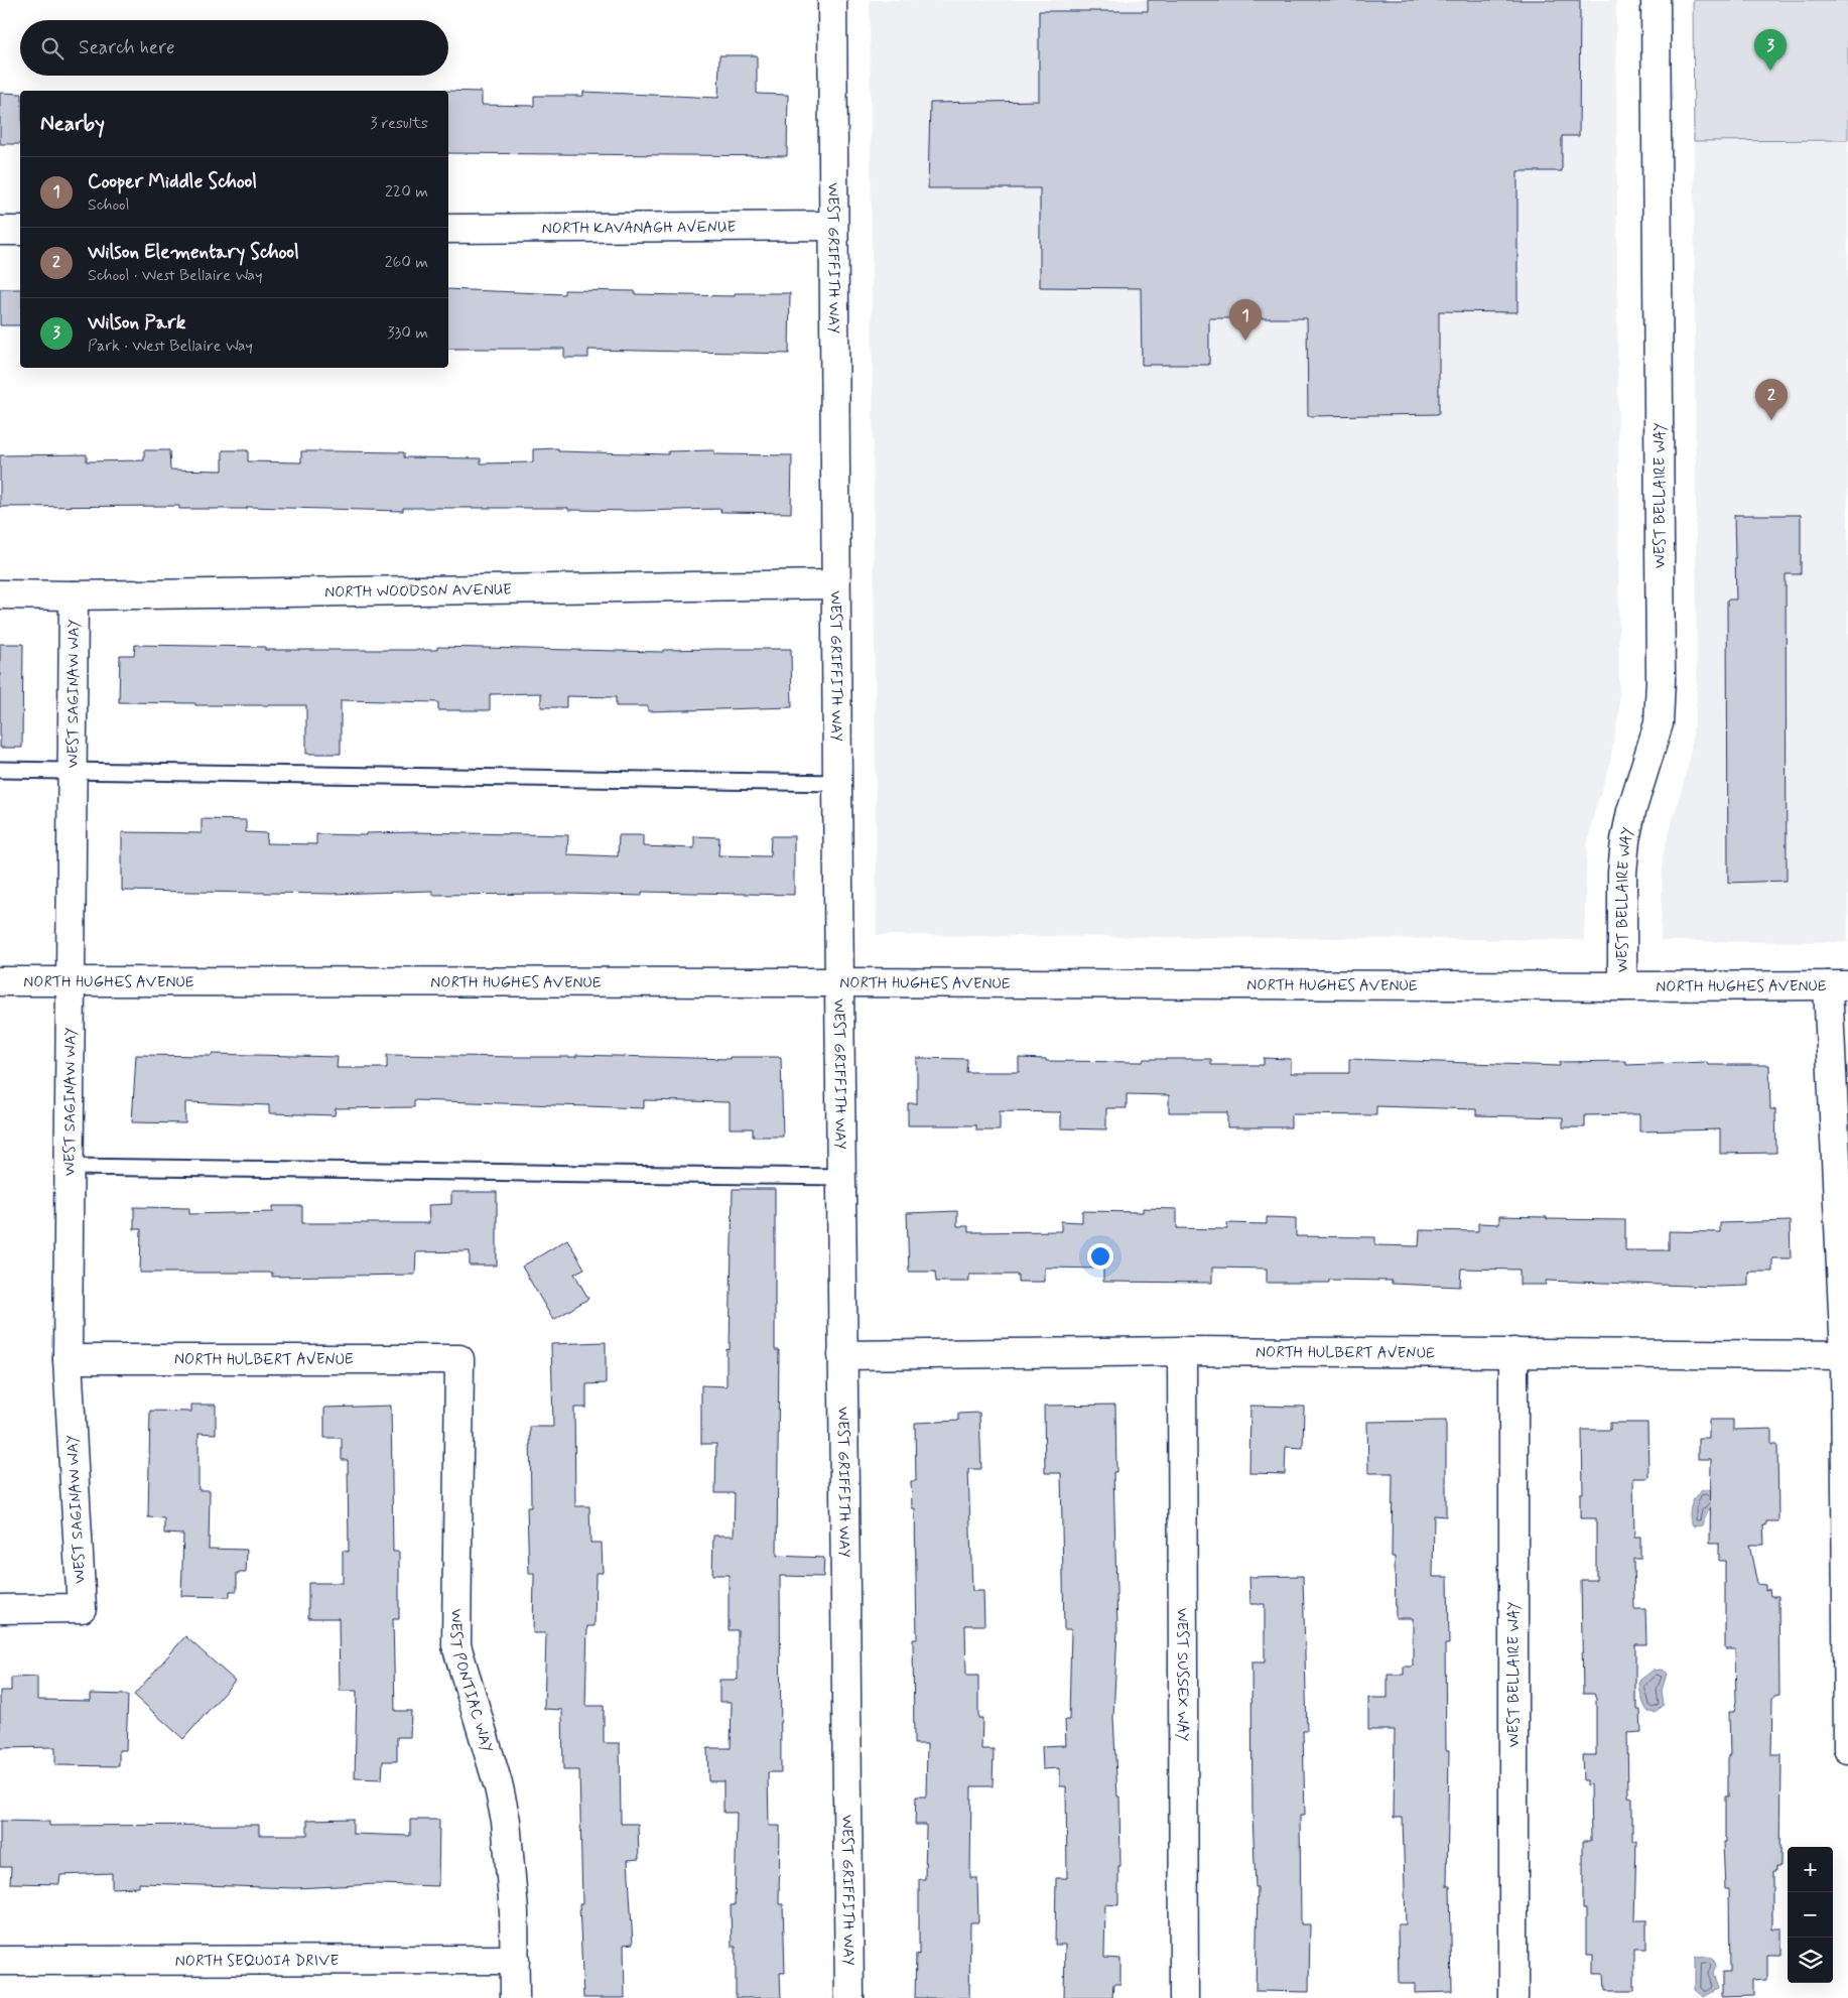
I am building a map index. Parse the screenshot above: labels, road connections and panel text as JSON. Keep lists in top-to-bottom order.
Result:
{
  "streets": {
    "street": [
      "NORTH KAVANAGH AVENUE",
      "WEST GRIFFITH WAY",
      "WEST BELLAIRE WAY",
      "NORTH WOODSON AVENUE",
      "WEST SAGINAW WAY",
      "NORTH HUGHES AVENUE",
      "NORTH HULBERT AVENUE",
      "WEST SUSSEX WAY",
      "WEST PONTIAC WAY",
      "NORTH SEQUOIA DRIVE"
    ]
  },
  "crossings": [
    ["NORTH KAVANAGH AVENUE", "WEST GRIFFITH WAY"],
    ["WEST GRIFFITH WAY", "NORTH WOODSON AVENUE"],
    ["WEST GRIFFITH WAY", "NORTH HUGHES AVENUE"],
    ["WEST GRIFFITH WAY", "NORTH HULBERT AVENUE"],
    ["WEST BELLAIRE WAY", "NORTH HUGHES AVENUE"],
    ["WEST BELLAIRE WAY", "NORTH HULBERT AVENUE"],
    ["NORTH WOODSON AVENUE", "WEST SAGINAW WAY"],
    ["WEST SAGINAW WAY", "NORTH HUGHES AVENUE"],
    ["WEST SAGINAW WAY", "NORTH HULBERT AVENUE"],
    ["NORTH HULBERT AVENUE", "WEST SUSSEX WAY"],
    ["NORTH HULBERT AVENUE", "WEST PONTIAC WAY"],
    ["WEST PONTIAC WAY", "NORTH SEQUOIA DRIVE"]
  ],
  "page": {
    "search": "Search here",
    "pins": ["3", "1", "2"],
    "heading": ["Nearby", "3 results"],
    "list": [
      {
        "mark": "1",
        "name": "Cooper Middle School",
        "note": "School",
        "value": "220 m"
      },
      {
        "mark": "2",
        "name": "Wilson Elementary School",
        "note": "School · West Bellaire Way",
        "value": "260 m"
      },
      {
        "mark": "3",
        "name": "Wilson Park",
        "note": "Park · West Bellaire Way",
        "value": "330 m"
      }
    ],
    "map_buttons": ["+", "−"]
  }
}
